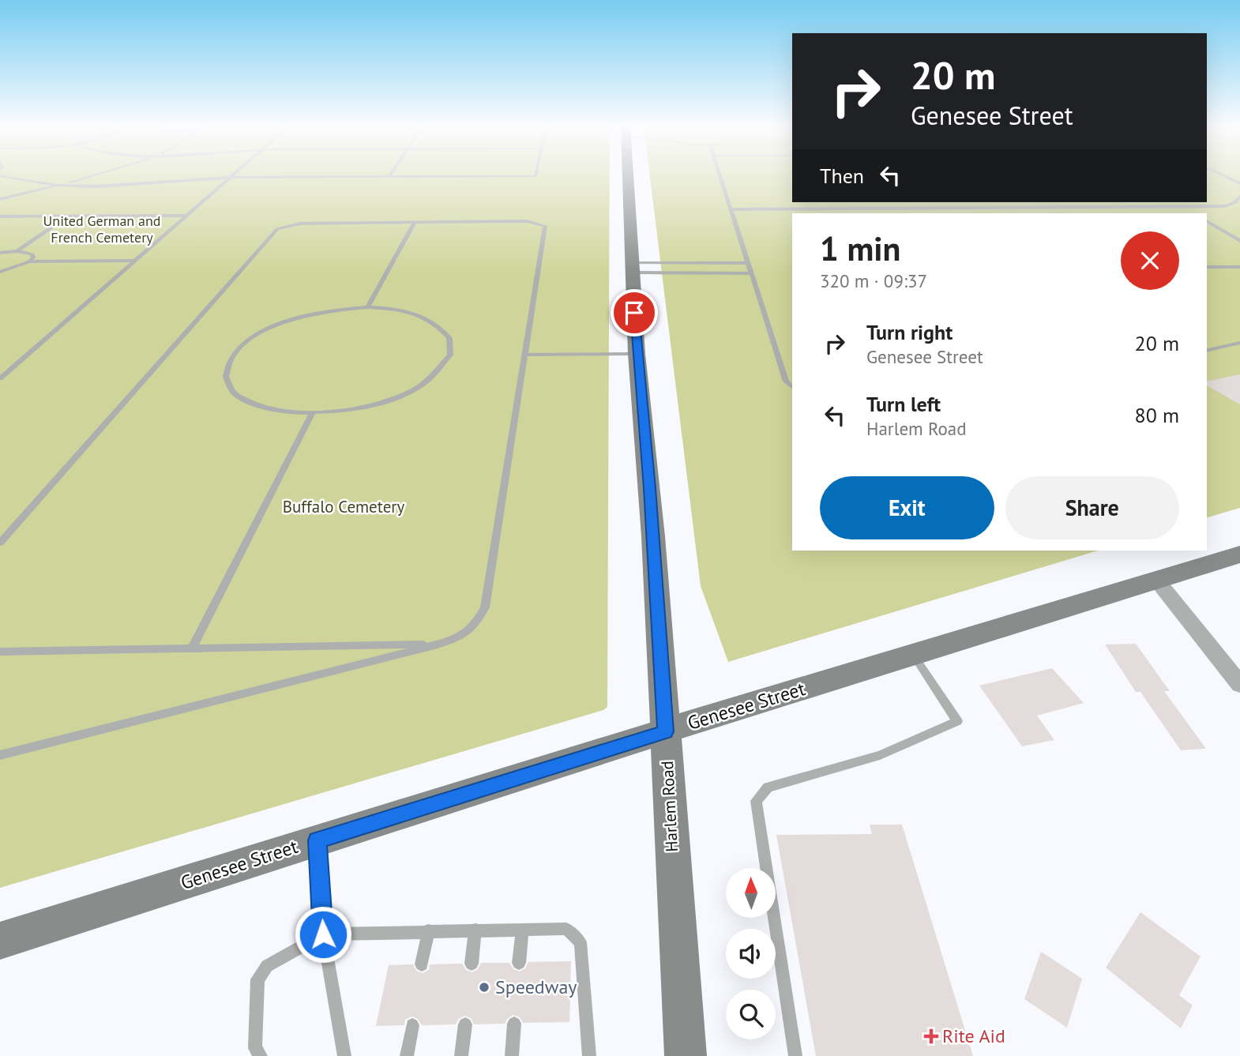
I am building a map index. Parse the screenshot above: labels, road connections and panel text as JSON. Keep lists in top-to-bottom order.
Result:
{
  "streets": {
    "main road": ["Genesee Street", "Harlem Road"]
  },
  "crossings": [
    ["Genesee Street", "Harlem Road"]
  ],
  "parks": ["United German and French Cemetery", "Buffalo Cemetery"],
  "places": {
    "other": ["Speedway"],
    "health": ["Rite Aid"]
  },
  "north": "top",
  "page": {
    "turn": ["20 m", "Genesee Street"],
    "then": "Then",
    "heading": ["1 min", "320 m · 09:37"],
    "list": [
      {
        "name": "Turn right",
        "note": "Genesee Street",
        "value": "20 m"
      },
      {
        "name": "Turn left",
        "note": "Harlem Road",
        "value": "80 m"
      }
    ],
    "buttons": ["Exit", "Share"]
  }
}
